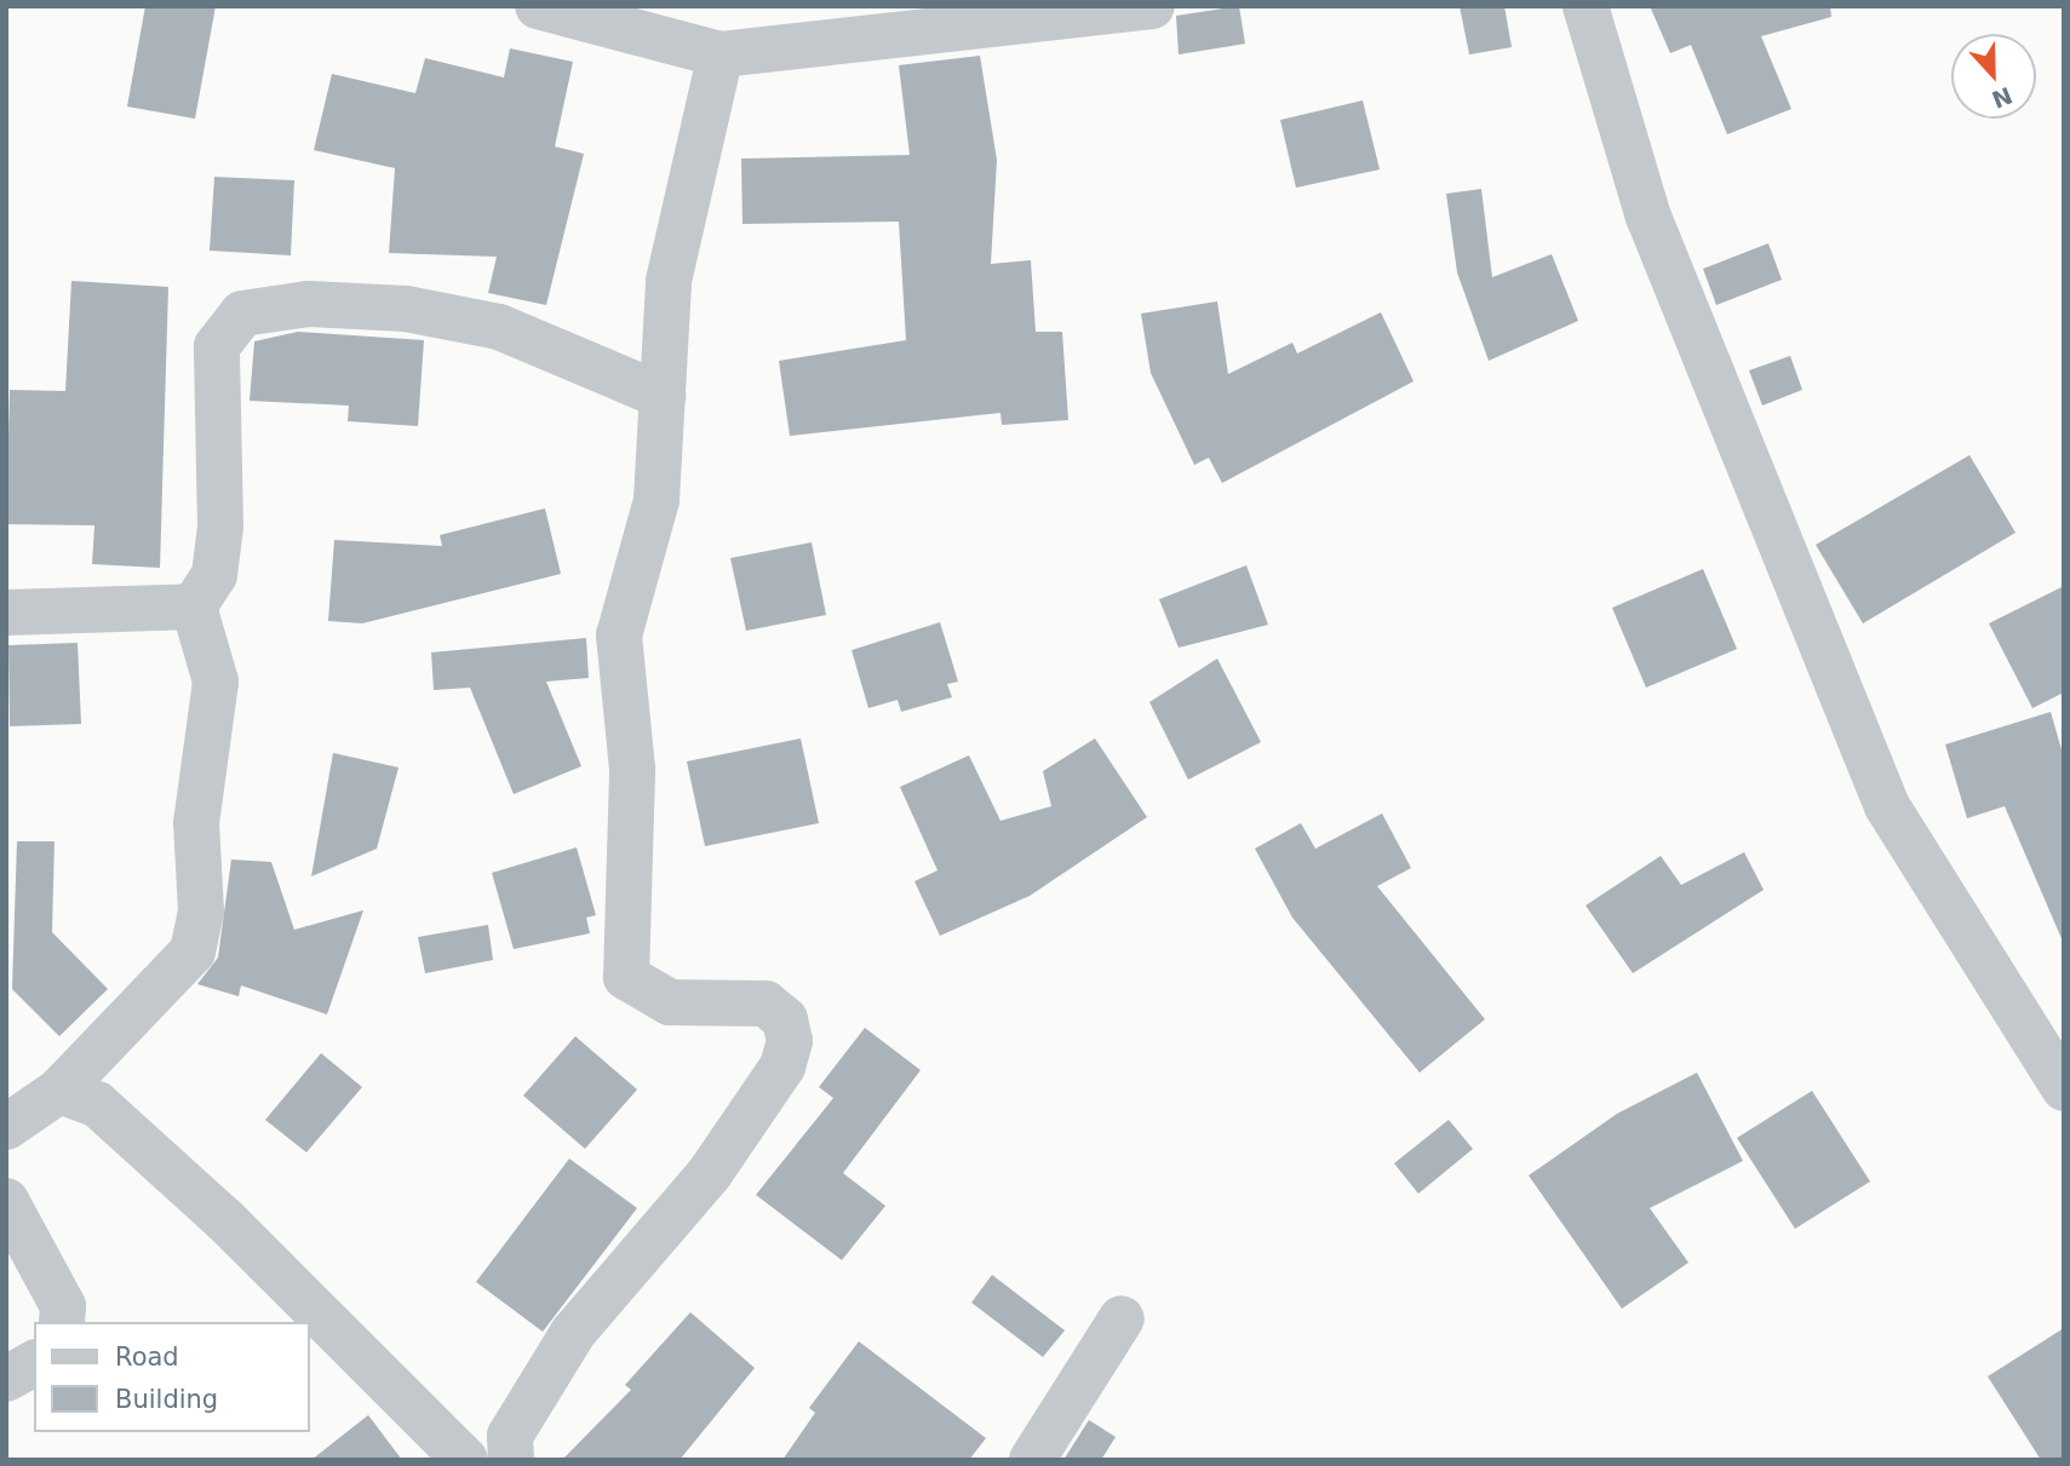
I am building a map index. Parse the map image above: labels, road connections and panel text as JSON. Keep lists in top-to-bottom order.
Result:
{
  "legend": ["Road", "Building"],
  "north": "bottom"
}
